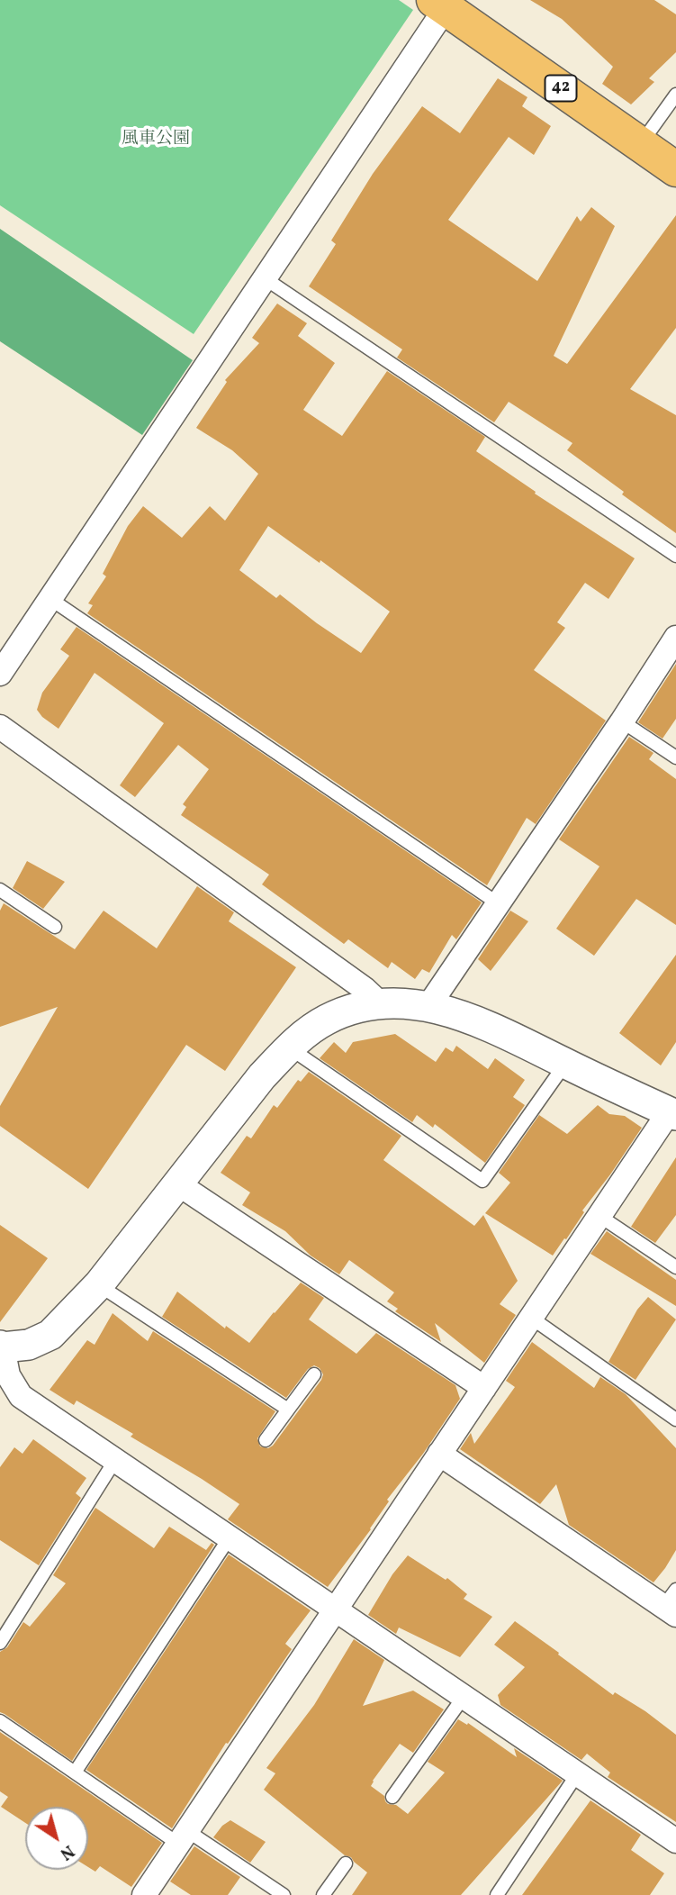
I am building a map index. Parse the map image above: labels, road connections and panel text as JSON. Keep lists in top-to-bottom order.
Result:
{
  "streets": {
    "main road": ["42"]
  },
  "parks": ["風車公園"],
  "north": "bottom right"
}
